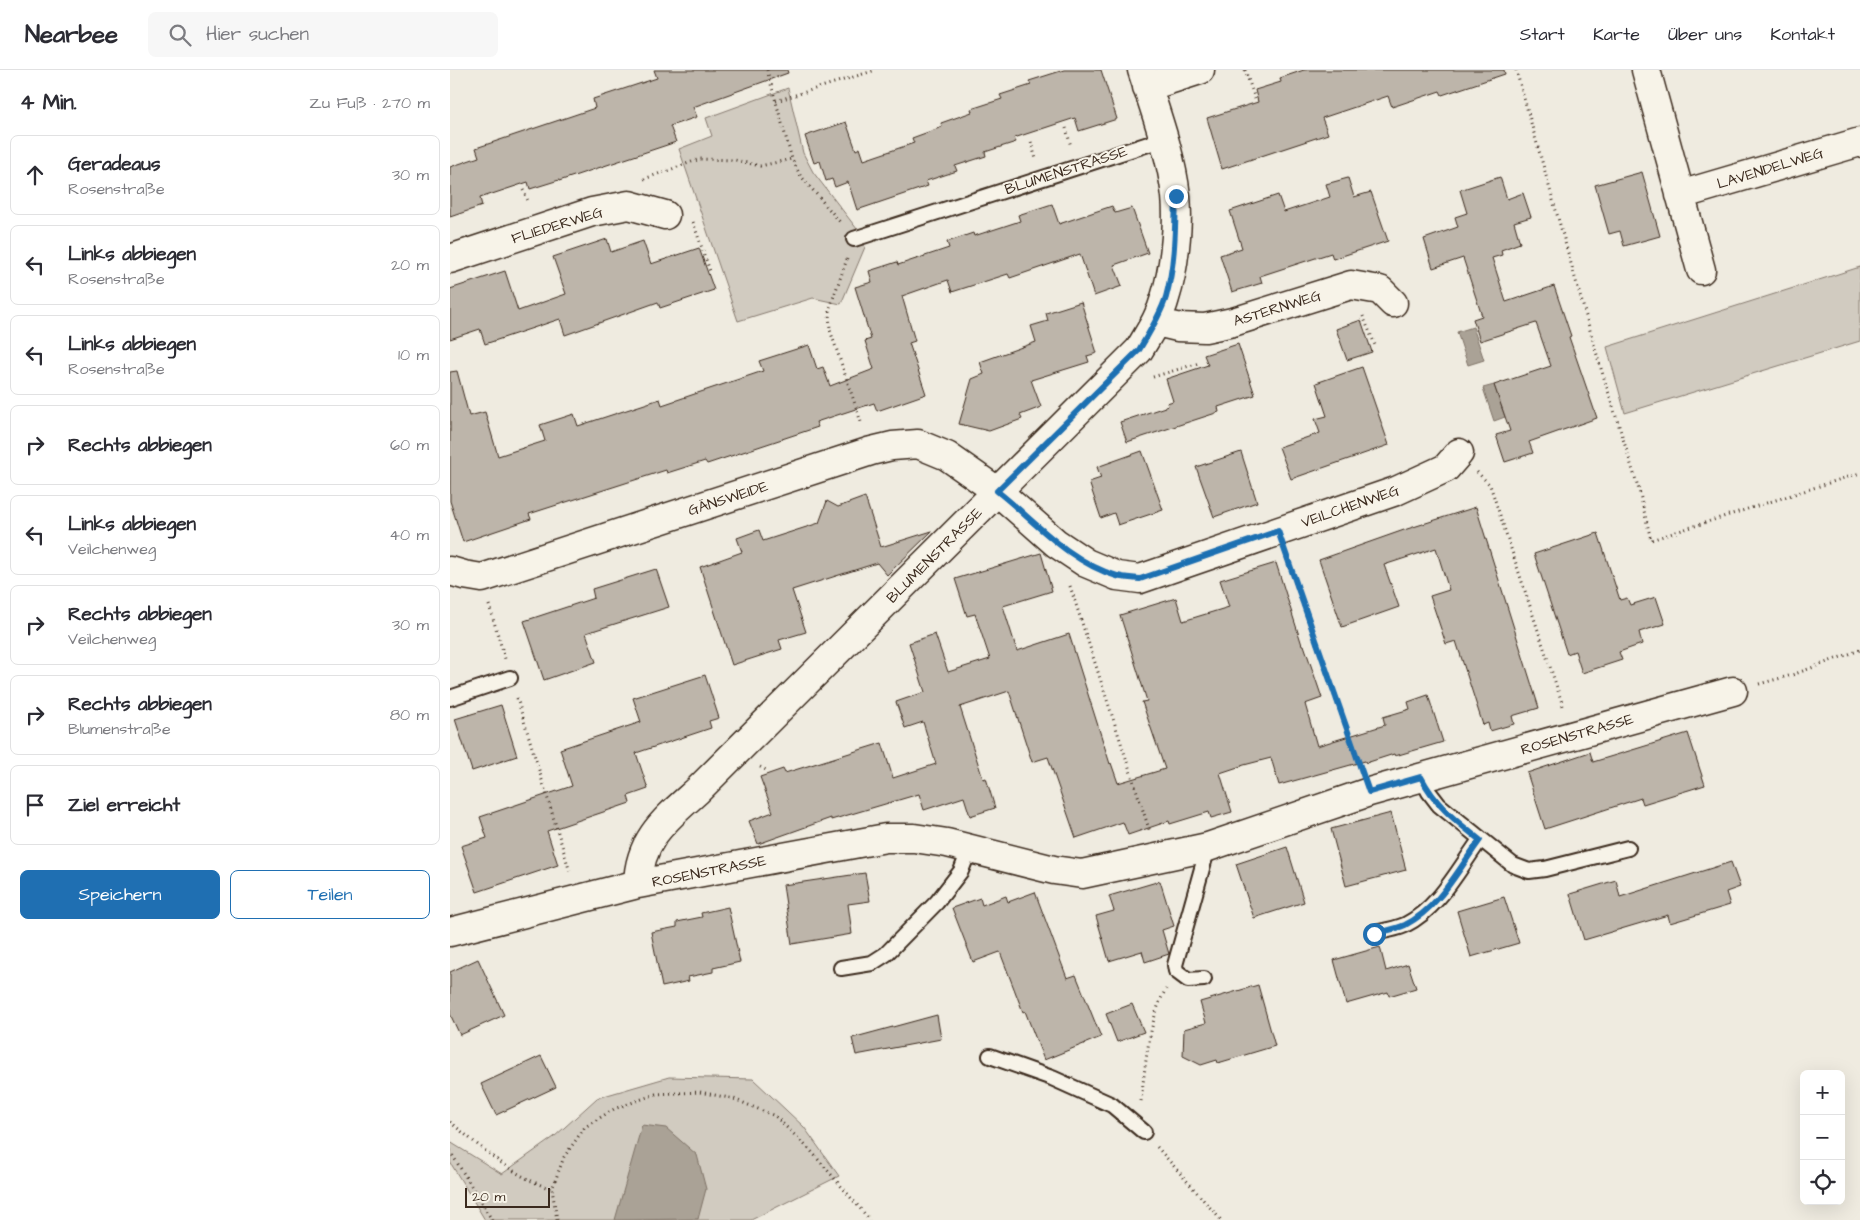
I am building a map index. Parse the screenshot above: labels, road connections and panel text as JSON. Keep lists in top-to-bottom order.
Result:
{
  "streets": {
    "street": [
      "LAVENDELWEG",
      "BLUMENSTRASSE",
      "FLIEDERWEG",
      "ASTERNWEG",
      "GÄNSWEIDE",
      "VEILCHENWEG",
      "ROSENSTRASSE"
    ]
  },
  "crossings": [
    ["BLUMENSTRASSE", "ASTERNWEG"],
    ["BLUMENSTRASSE", "GÄNSWEIDE"],
    ["BLUMENSTRASSE", "VEILCHENWEG"],
    ["BLUMENSTRASSE", "ROSENSTRASSE"],
    ["GÄNSWEIDE", "VEILCHENWEG"]
  ],
  "scale_bar": "20 m",
  "page": {
    "header": "Nearbee",
    "search": "Hier suchen",
    "nav": [
      "Start",
      "Karte",
      "Über uns",
      "Kontakt"
    ],
    "heading": ["4 Min.", "Zu Fuß · 270 m"],
    "list": [
      ["Geradeaus", "Rosenstraße", "30 m"],
      ["Links abbiegen", "Rosenstraße", "20 m"],
      ["Links abbiegen", "Rosenstraße", "10 m"],
      ["Rechts abbiegen", "60 m"],
      ["Links abbiegen", "Veilchenweg", "40 m"],
      ["Rechts abbiegen", "Veilchenweg", "30 m"],
      ["Rechts abbiegen", "Blumenstraße", "80 m"],
      "Ziel erreicht"
    ],
    "buttons": ["Speichern", "Teilen"],
    "map_buttons": ["+", "−"],
    "scale": "20 m"
  }
}
